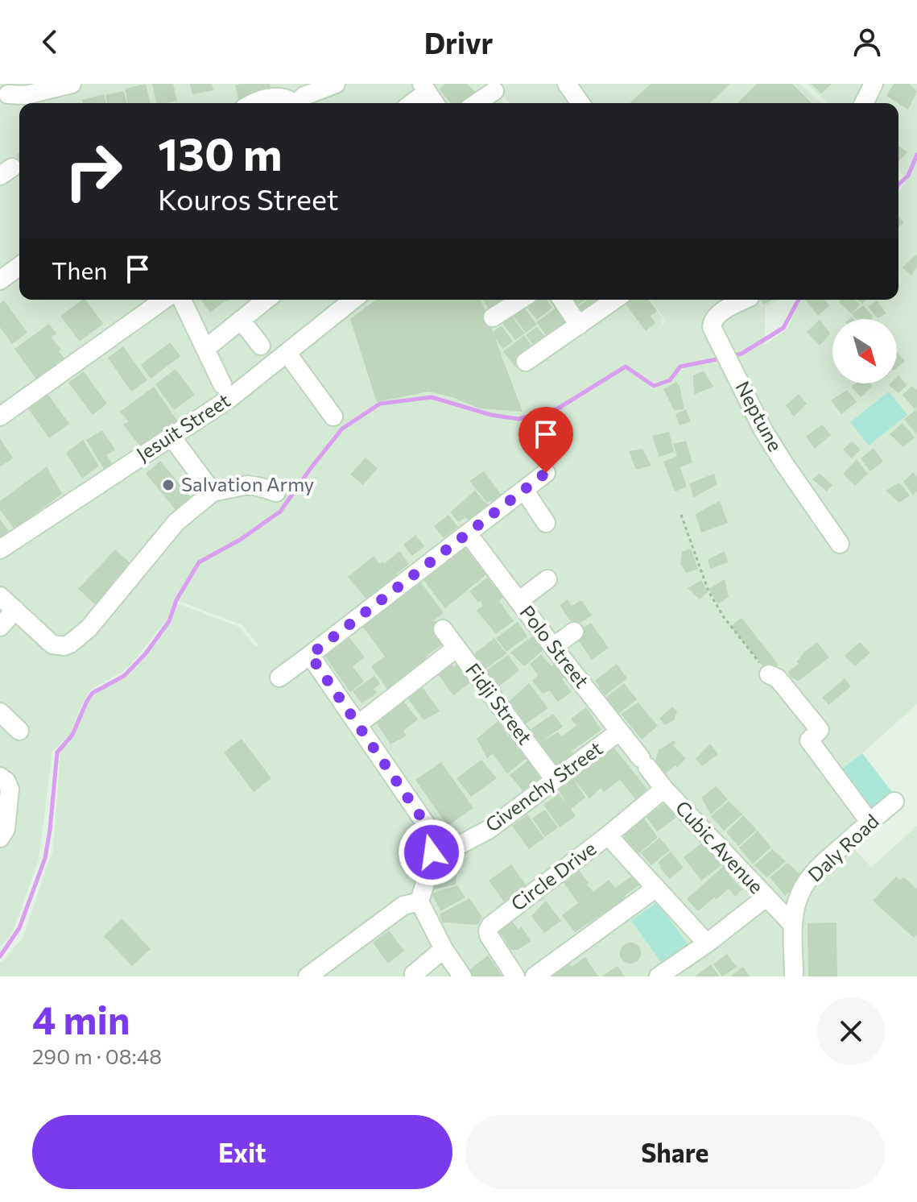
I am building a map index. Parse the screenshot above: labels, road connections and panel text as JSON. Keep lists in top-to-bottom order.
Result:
{
  "streets": {
    "street": [
      "Neptune",
      "Jesuit Street",
      "Polo Street",
      "Fidji Street",
      "Givenchy Street",
      "Cubic Avenue",
      "Daly Road",
      "Circle Drive"
    ]
  },
  "crossings": [
    ["Polo Street", "Givenchy Street"],
    ["Polo Street", "Cubic Avenue"],
    ["Fidji Street", "Givenchy Street"],
    ["Cubic Avenue", "Daly Road"],
    ["Cubic Avenue", "Circle Drive"]
  ],
  "places": ["Salvation Army"],
  "north": "bottom right",
  "page": {
    "header": "Drivr",
    "turn": ["130 m", "Kouros Street"],
    "then": "Then",
    "heading": ["4 min", "290 m · 08:48"],
    "buttons": ["Exit", "Share"]
  }
}
